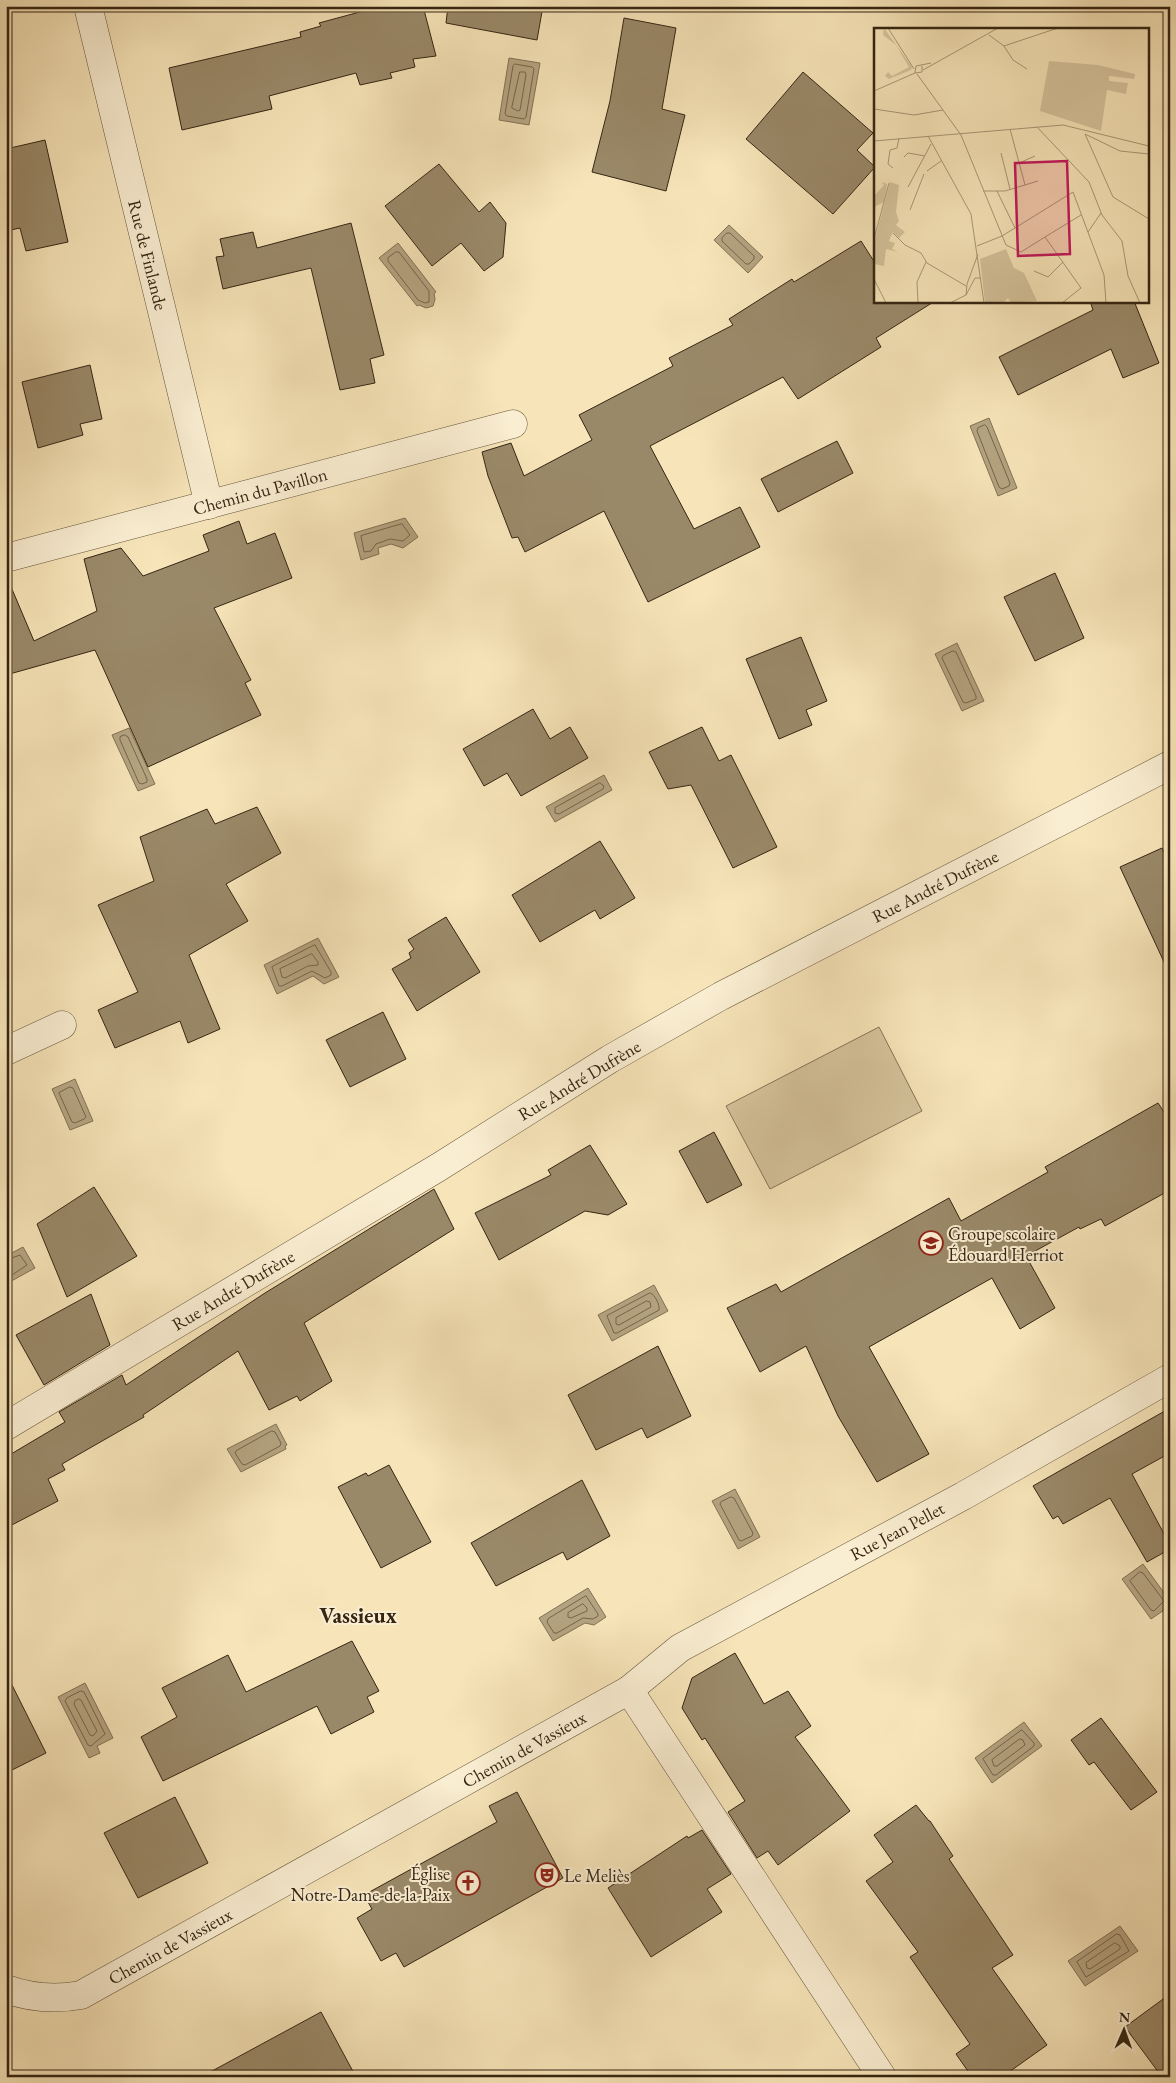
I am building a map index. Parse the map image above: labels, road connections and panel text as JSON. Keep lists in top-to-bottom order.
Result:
{
  "streets": {
    "street": [
      "Rue de Finlande",
      "Chemin du Pavillon",
      "Rue André Dufrène",
      "Rue Jean Pellet",
      "Chemin de Vassieux"
    ]
  },
  "crossings": [
    ["Rue de Finlande", "Chemin du Pavillon"],
    ["Rue Jean Pellet", "Chemin de Vassieux"]
  ],
  "districts": ["Vassieux"],
  "places": {
    "school or university": ["Groupe scolaire Édouard Herriot"],
    "theatre": ["Le Meliès"],
    "church": ["Église Notre-Dame-de-la-Paix"]
  },
  "north": "top"
}
